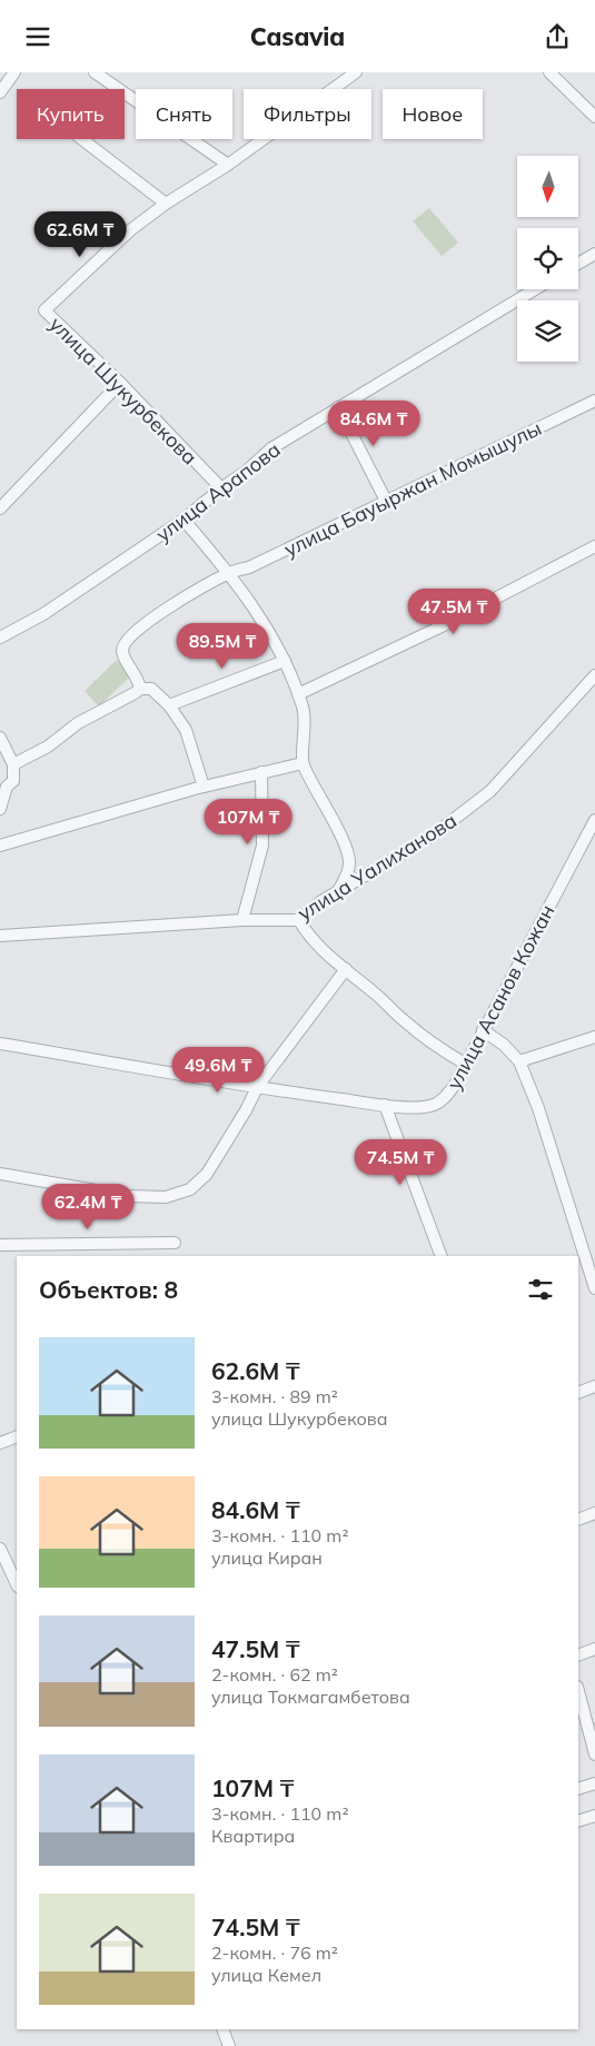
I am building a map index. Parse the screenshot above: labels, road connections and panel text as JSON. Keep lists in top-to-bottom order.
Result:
{
  "streets": {
    "street": [
      "улица Шукурбекова",
      "улица Бауыржан Момышулы",
      "улица Арапова",
      "улица Уалиханова",
      "улица Асанов Кожан"
    ]
  },
  "crossings": [
    ["улица Шукурбекова", "улица Арапова"]
  ],
  "north": "bottom",
  "page": {
    "header": "Casavia",
    "chip": [
      "Купить",
      "Снять",
      "Фильтры",
      "Новое"
    ],
    "price": [
      "62.6M ₸",
      "84.6M ₸",
      "47.5M ₸",
      "89.5M ₸",
      "107M ₸",
      "49.6M ₸",
      "74.5M ₸",
      "62.4M ₸"
    ],
    "heading": "Объектов: 8",
    "list": [
      {
        "name": "62.6M ₸",
        "note": "3-комн. · 89 m² · улица Шукурбекова"
      },
      {
        "name": "84.6M ₸",
        "note": "3-комн. · 110 m² · улица Киран"
      },
      {
        "name": "47.5M ₸",
        "note": "2-комн. · 62 m² · улица Токмагамбетова"
      },
      {
        "name": "107M ₸",
        "note": "3-комн. · 110 m² · Квартира"
      },
      {
        "name": "74.5M ₸",
        "note": "2-комн. · 76 m² · улица Кемел"
      }
    ]
  }
}
